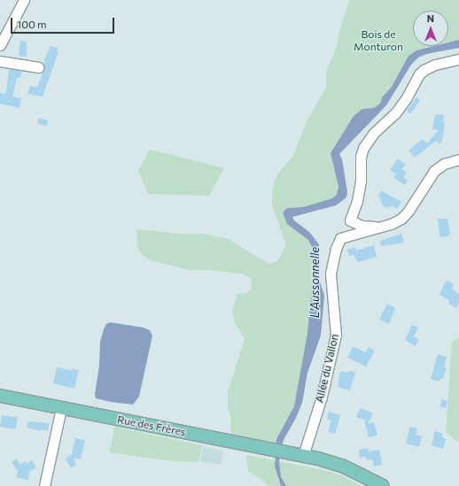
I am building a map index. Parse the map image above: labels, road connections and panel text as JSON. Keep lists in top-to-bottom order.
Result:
{
  "streets": {
    "main road": ["Rue des Frères"],
    "street": ["Allée du Vallon"]
  },
  "crossings": [
    ["Allée du Vallon", "Rue des Frères"]
  ],
  "water": ["L'Aussonnelle"],
  "parks": ["Bois de Monturon"],
  "scale_bar": "100 m",
  "north": "top"
}
